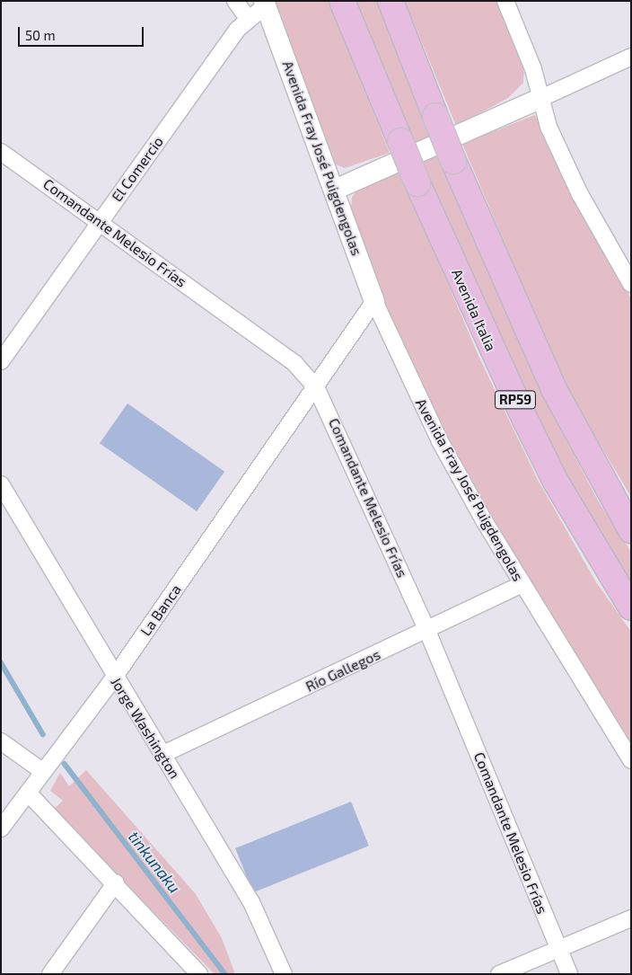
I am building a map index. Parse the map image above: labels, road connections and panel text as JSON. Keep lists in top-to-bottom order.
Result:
{
  "streets": {
    "main road": ["Avenida Italia", "RP59"],
    "street": [
      "Avenida Fray José Puigdengolas",
      "El Comercio",
      "Comandante Melesio Frías",
      "La Banca",
      "Río Gallegos",
      "Jorge Washington"
    ]
  },
  "crossings": [
    ["Avenida Fray José Puigdengolas", "El Comercio"],
    ["Avenida Fray José Puigdengolas", "La Banca"],
    ["Avenida Fray José Puigdengolas", "Río Gallegos"],
    ["El Comercio", "Comandante Melesio Frías"],
    ["Comandante Melesio Frías", "La Banca"],
    ["Comandante Melesio Frías", "Río Gallegos"],
    ["La Banca", "Jorge Washington"],
    ["Río Gallegos", "Jorge Washington"]
  ],
  "water": ["tinkunaku"],
  "scale_bar": "50 m"
}
